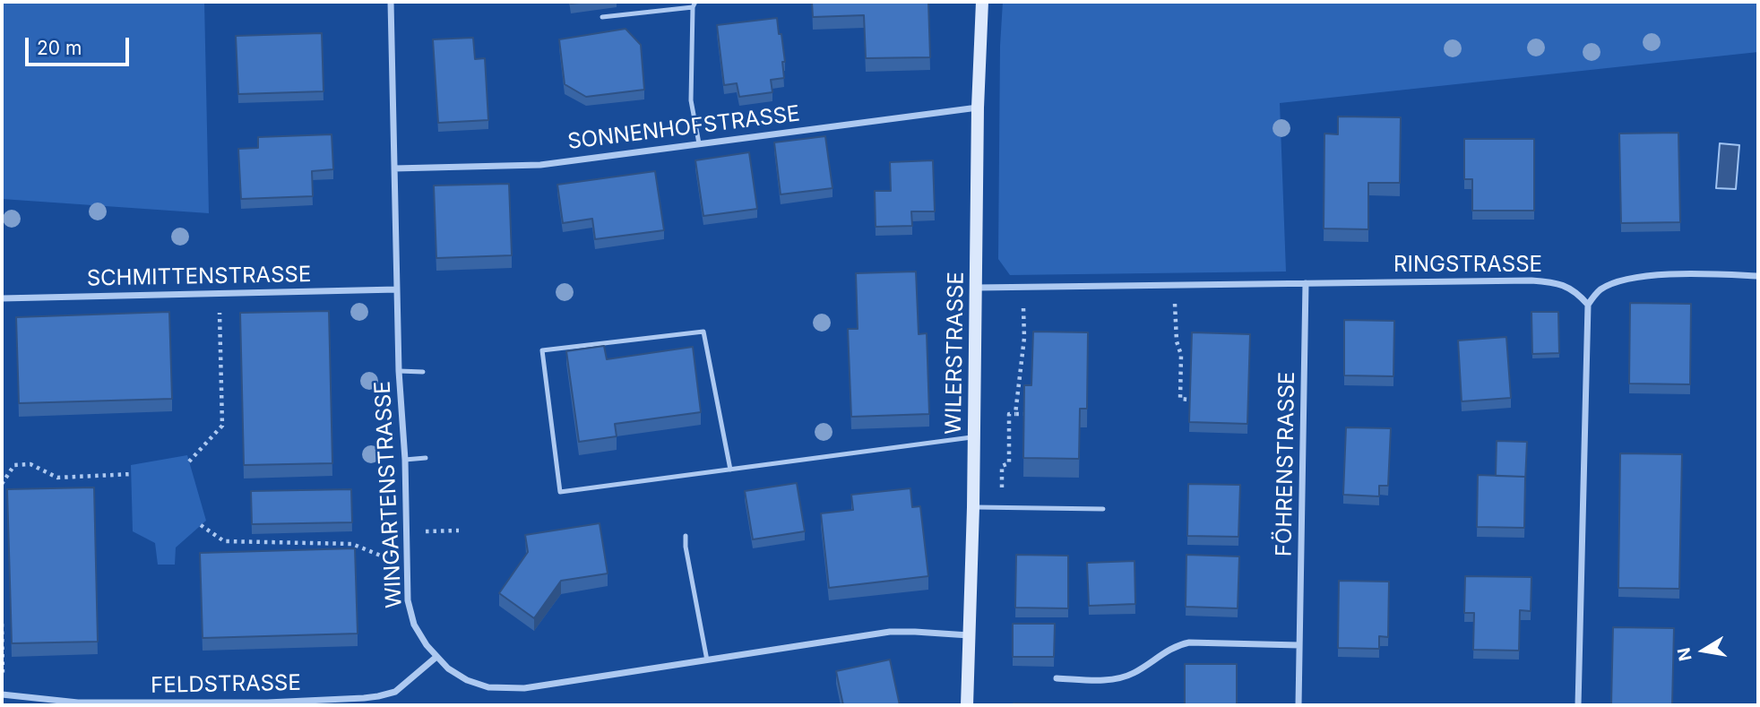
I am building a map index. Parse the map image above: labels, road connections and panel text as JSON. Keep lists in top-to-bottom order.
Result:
{
  "streets": {
    "main road": ["WILERSTRASSE"],
    "street": [
      "SONNENHOFSTRASSE",
      "RINGSTRASSE",
      "SCHMITTENSTRASSE",
      "FÖHRENSTRASSE",
      "WINGARTENSTRASSE",
      "FELDSTRASSE"
    ]
  },
  "crossings": [
    ["SONNENHOFSTRASSE", "WILERSTRASSE"],
    ["SONNENHOFSTRASSE", "WINGARTENSTRASSE"],
    ["RINGSTRASSE", "WILERSTRASSE"],
    ["RINGSTRASSE", "FÖHRENSTRASSE"],
    ["SCHMITTENSTRASSE", "WINGARTENSTRASSE"],
    ["WILERSTRASSE", "WINGARTENSTRASSE"],
    ["WINGARTENSTRASSE", "FELDSTRASSE"]
  ],
  "scale_bar": "20 m",
  "north": "left"
}
